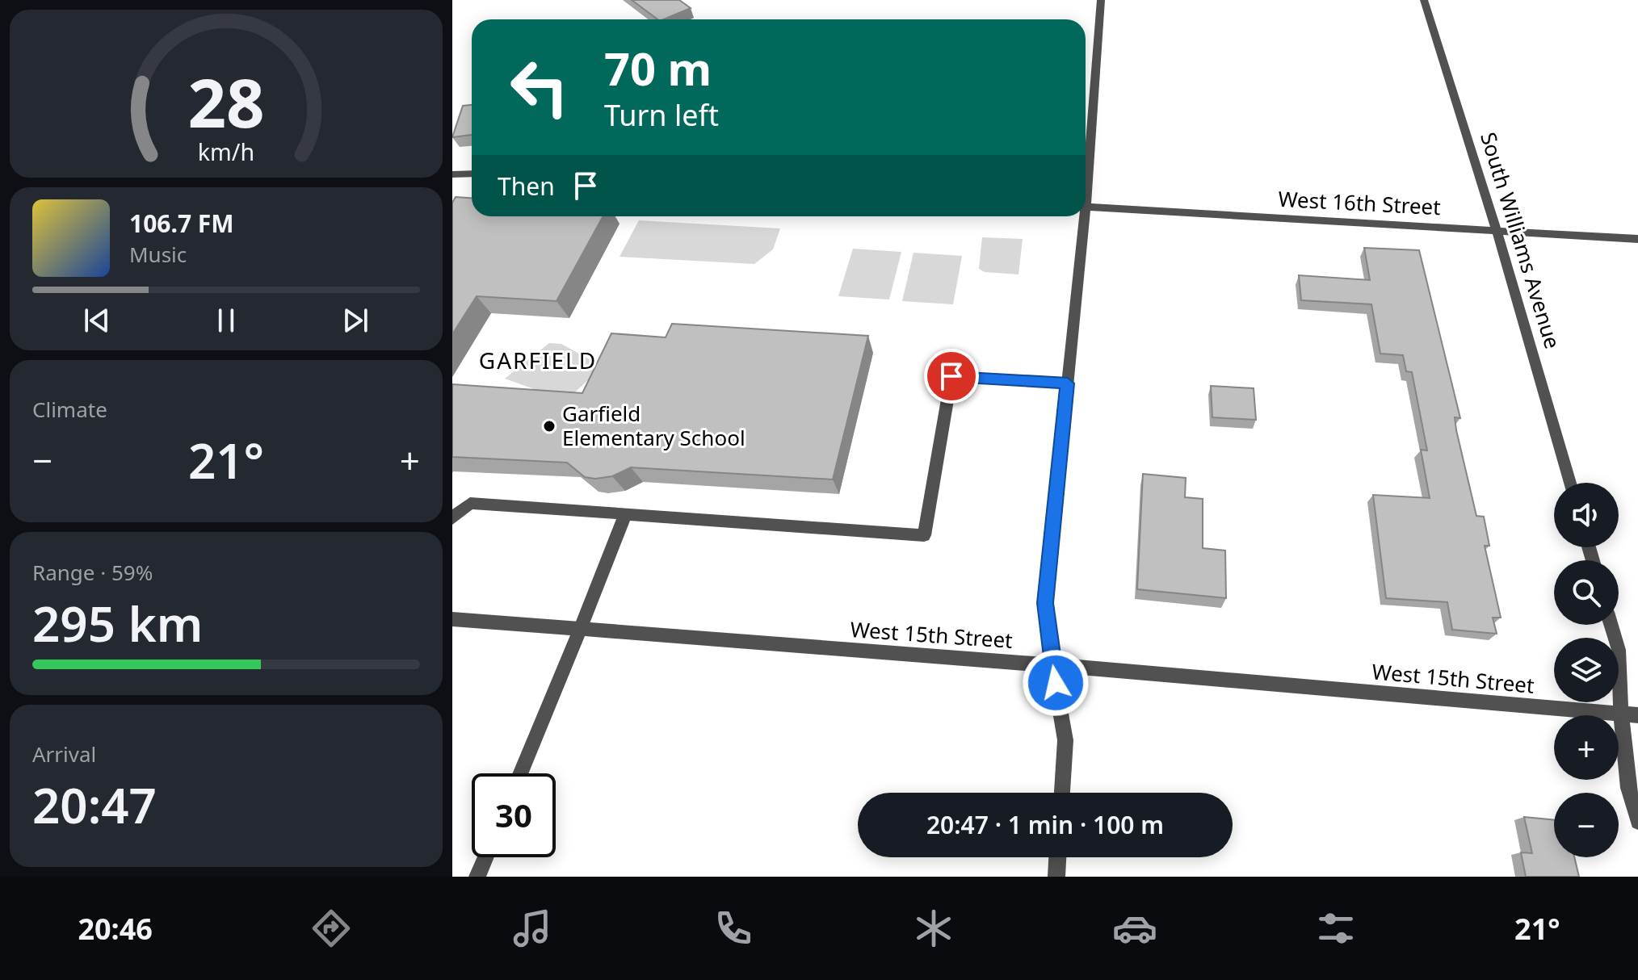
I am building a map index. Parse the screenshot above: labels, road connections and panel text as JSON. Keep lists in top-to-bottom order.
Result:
{
  "streets": {
    "street": ["West 16th Street", "South Williams Avenue", "West 15th Street"]
  },
  "crossings": [
    ["West 16th Street", "South Williams Avenue"]
  ],
  "districts": ["GARFIELD"],
  "places": ["Garfield Elementary School"],
  "page": {
    "turn": ["70 m", "Turn left"],
    "then": "Then",
    "song": ["106.7 FM", "Music"],
    "tile": [
      "Climate",
      ["Range · 59%", "295 km"],
      ["Arrival", "20:47"]
    ],
    "heat": ["−", "21°", "+"],
    "map_buttons": ["+", "−"],
    "limit": "30",
    "trip": "20:47 · 1 min · 100 m",
    "tabs": ["20:46", "21°"],
    "gauge": ["28", "km/h"]
  }
}
